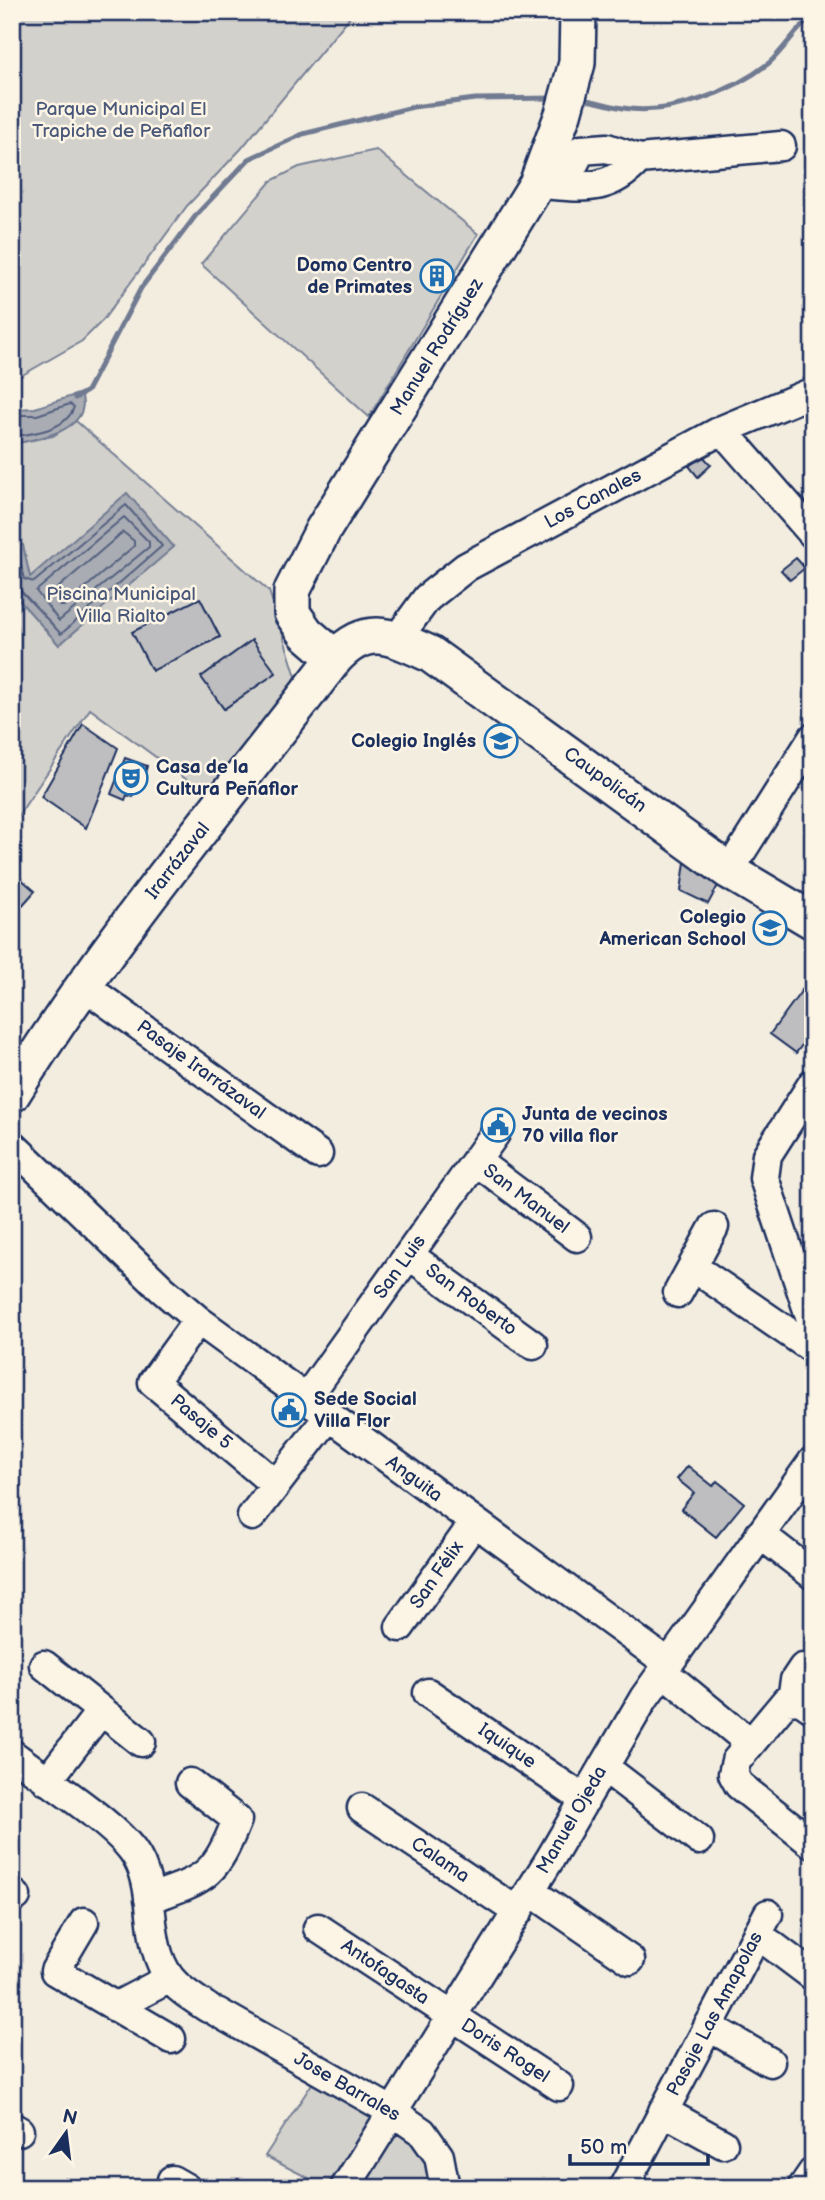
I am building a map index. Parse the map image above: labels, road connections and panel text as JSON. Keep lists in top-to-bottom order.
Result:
{
  "streets": {
    "main road": ["Manuel Rodríguez", "Caupolicán", "Irarrázaval"],
    "street": [
      "Los Canales",
      "Pasaje Irarrázaval",
      "San Manuel",
      "San Luis",
      "San Roberto",
      "Pasaje 5",
      "Anguita",
      "San Félix",
      "Iquique",
      "Manuel Ojeda",
      "Calama",
      "Antofagasta",
      "Pasaje Las Amapolas",
      "Doris Rogel",
      "Jose Barrales"
    ]
  },
  "crossings": [
    ["Manuel Rodríguez", "Irarrázaval"],
    ["Los Canales", "Caupolicán"],
    ["Los Canales", "Irarrázaval"],
    ["Caupolicán", "Irarrázaval"],
    ["Irarrázaval", "Pasaje Irarrázaval"],
    ["San Manuel", "San Luis"],
    ["San Luis", "San Roberto"],
    ["San Luis", "Anguita"],
    ["Pasaje 5", "Anguita"],
    ["Anguita", "San Félix"],
    ["Anguita", "Manuel Ojeda"],
    ["Iquique", "Manuel Ojeda"],
    ["Manuel Ojeda", "Calama"],
    ["Manuel Ojeda", "Antofagasta"],
    ["Manuel Ojeda", "Doris Rogel"],
    ["Manuel Ojeda", "Jose Barrales"],
    ["Antofagasta", "Doris Rogel"]
  ],
  "parks": ["Parque Municipal El Trapiche de Peñaflor", "Piscina Municipal Villa Rialto"],
  "places": {
    "building": ["Domo Centro de Primates"],
    "school or university": ["Colegio Inglés", "Colegio American School"],
    "theatre": ["Casa de la Cultura Peñaflor"],
    "public building": ["Junta de vecinos 70 villa flor", "Sede Social Villa Flor"]
  },
  "scale_bar": "50 m",
  "north": "top"
}
